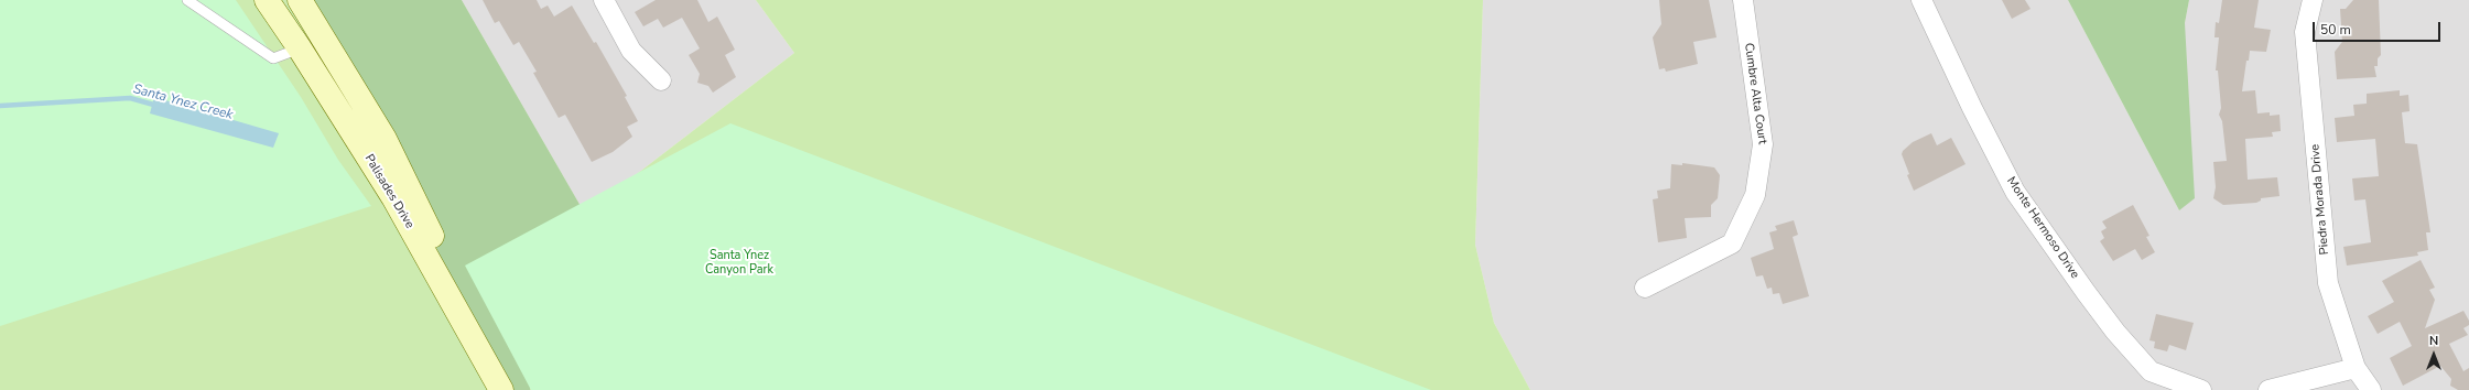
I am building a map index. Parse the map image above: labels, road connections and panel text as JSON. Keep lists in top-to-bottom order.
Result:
{
  "streets": {
    "street": [
      "Cumbre Alta Court",
      "Palisades Drive",
      "Piedra Morada Drive",
      "Monte Hermoso Drive"
    ]
  },
  "water": ["Santa Ynez Creek"],
  "parks": ["Santa Ynez Canyon Park"],
  "scale_bar": "50 m",
  "north": "top"
}
